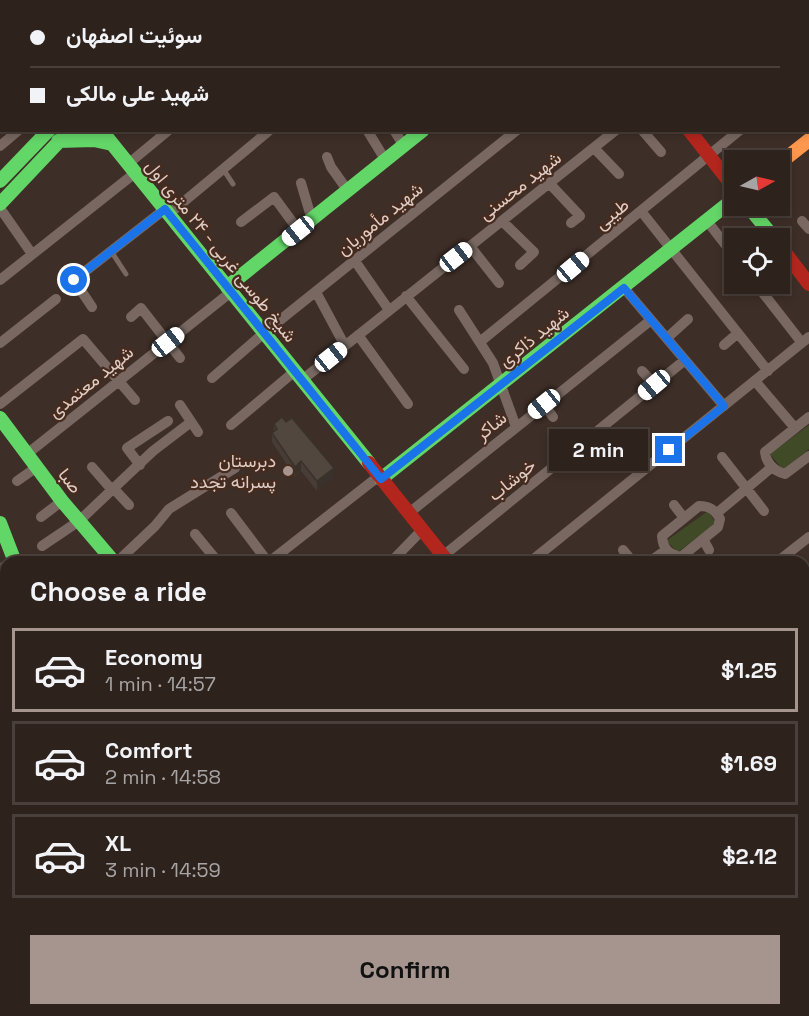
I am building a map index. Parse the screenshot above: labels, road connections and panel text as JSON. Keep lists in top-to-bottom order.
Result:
{
  "streets": {
    "street": [
      "شهید محسنی",
      "طیبی",
      "شهید مأموریان",
      "شیخ طوسی غربی - ۲۴ متری اول",
      "شهید ذاکری",
      "شهید معتمدی",
      "شاکر",
      "خوشاب",
      "صبا"
    ]
  },
  "crossings": [
    ["شهید محسنی", "شیخ طوسی غربی - ۲۴ متری اول"],
    ["شهید مأموریان", "شیخ طوسی غربی - ۲۴ متری اول"],
    ["شیخ طوسی غربی - ۲۴ متری اول", "شهید ذاکری"],
    ["شیخ طوسی غربی - ۲۴ متری اول", "شهید معتمدی"],
    ["شیخ طوسی غربی - ۲۴ متری اول", "شاکر"],
    ["شهید معتمدی", "صبا"]
  ],
  "places": ["دبرستان پسرانه تجدد"],
  "north": "right",
  "page": {
    "banner": ["سوئیت اصفهان", "شهید علی مالکی"],
    "bubble": "2 min",
    "heading": "Choose a ride",
    "list": [
      {
        "name": "Economy",
        "note": "1 min · 14:57",
        "value": "$1.25"
      },
      {
        "name": "Comfort",
        "note": "2 min · 14:58",
        "value": "$1.69"
      },
      {
        "name": "XL",
        "note": "3 min · 14:59",
        "value": "$2.12"
      }
    ],
    "buttons": "Confirm"
  }
}
